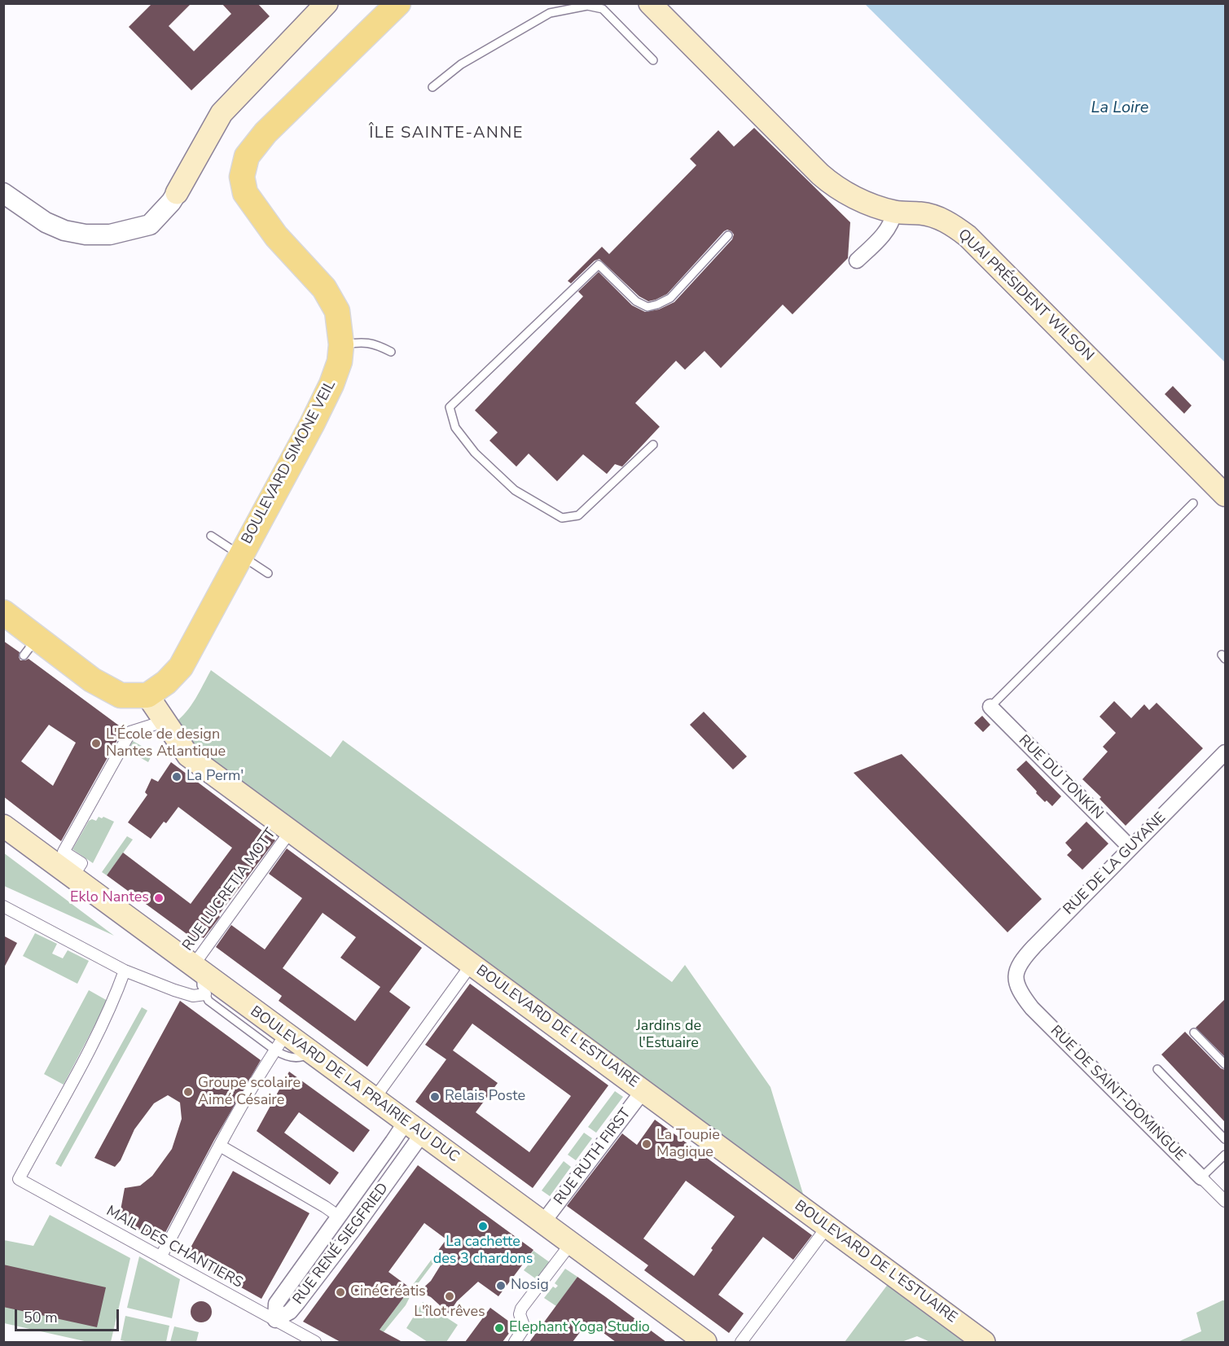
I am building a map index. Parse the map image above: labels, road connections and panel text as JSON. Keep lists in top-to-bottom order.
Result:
{
  "streets": {
    "main road": [
      "QUAI PRÉSIDENT WILSON",
      "BOULEVARD SIMONE VEIL",
      "BOULEVARD DE L'ESTUAIRE",
      "BOULEVARD DE LA PRAIRIE AU DUC"
    ],
    "street": [
      "RUE DU TONKIN",
      "RUE DE LA GUYANE",
      "RUE LUCRETIA MOTT",
      "RUE DE SAINT-DOMINGUE",
      "RUE RUTH FIRST",
      "RUE RENÉ SIEGFRIED",
      "MAIL DES CHANTIERS"
    ]
  },
  "crossings": [
    ["BOULEVARD SIMONE VEIL", "BOULEVARD DE L'ESTUAIRE"],
    ["RUE DU TONKIN", "RUE DE LA GUYANE"],
    ["RUE DE LA GUYANE", "RUE DE SAINT-DOMINGUE"],
    ["RUE LUCRETIA MOTT", "BOULEVARD DE L'ESTUAIRE"],
    ["RUE LUCRETIA MOTT", "BOULEVARD DE LA PRAIRIE AU DUC"],
    ["BOULEVARD DE L'ESTUAIRE", "RUE RUTH FIRST"],
    ["BOULEVARD DE LA PRAIRIE AU DUC", "RUE RUTH FIRST"],
    ["BOULEVARD DE LA PRAIRIE AU DUC", "RUE RENÉ SIEGFRIED"],
    ["RUE RENÉ SIEGFRIED", "MAIL DES CHANTIERS"]
  ],
  "districts": ["ÎLE SAINTE-ANNE"],
  "water": ["La Loire"],
  "parks": ["Jardins de l'Estuaire"],
  "places": [
    "L'École de design Nantes Atlantique",
    "La Perm'",
    "Eklo Nantes",
    "Groupe scolaire Aimé Césaire",
    "Relais Poste",
    "La Toupie Magique",
    "La cachette des 3 chardons",
    "Nosig",
    "CinéCréatis",
    "L'îlot rêves",
    "Elephant Yoga Studio"
  ],
  "scale_bar": "50 m"
}
